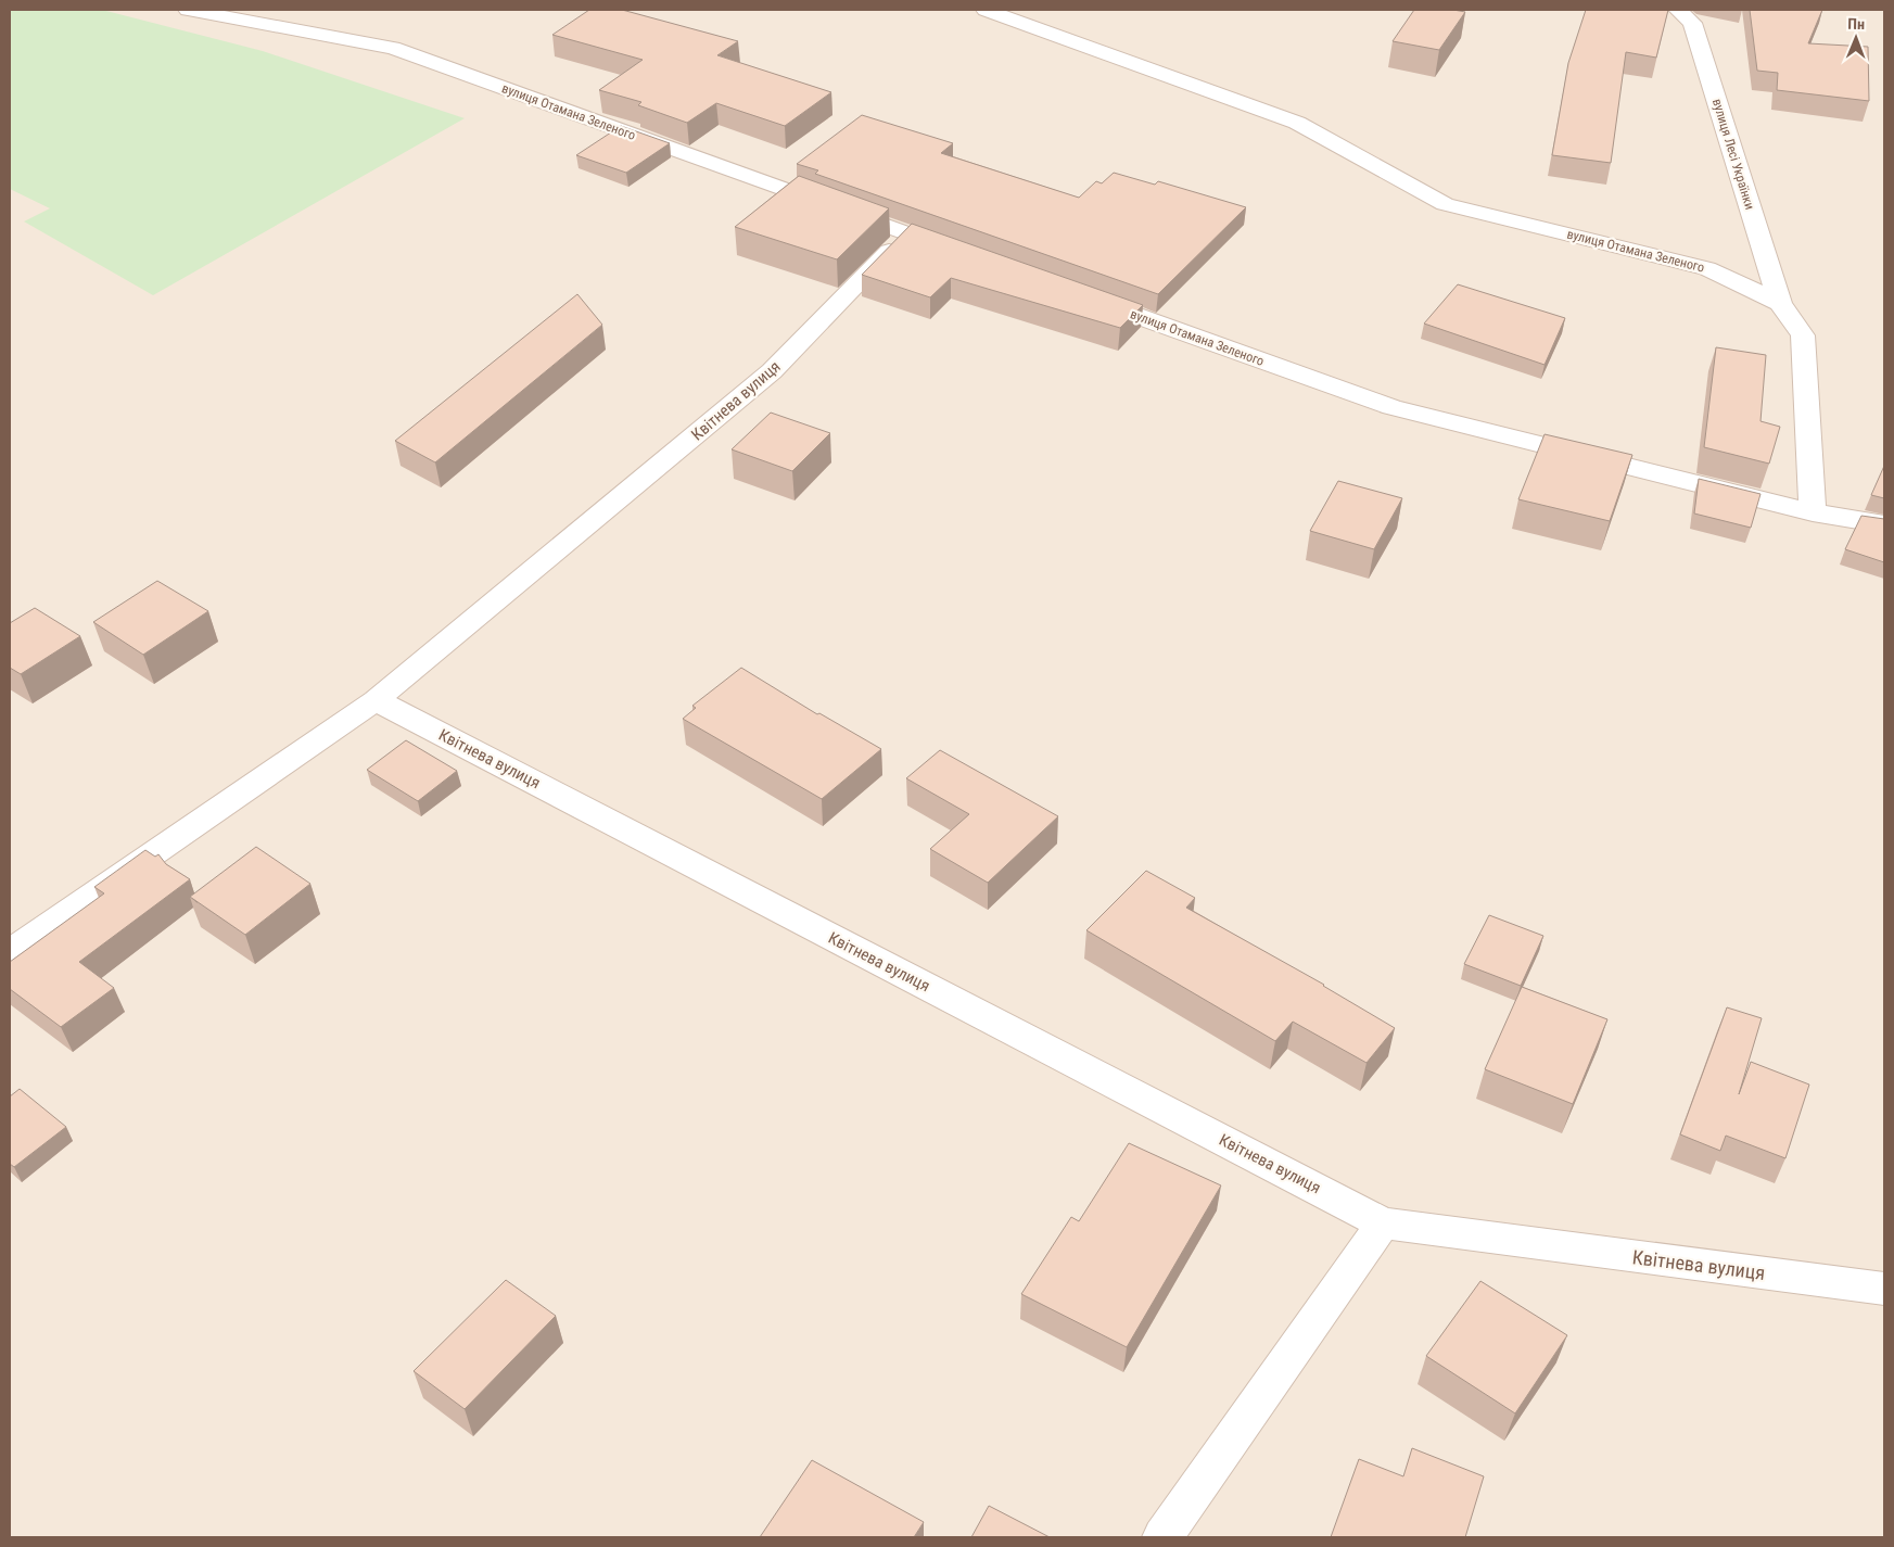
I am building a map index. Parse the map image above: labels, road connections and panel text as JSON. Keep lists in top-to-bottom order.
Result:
{
  "streets": {
    "street": ["вулиця Отамана Зеленого", "вулиця Лесі Українки", "Квітнева вулиця"]
  },
  "crossings": [
    ["вулиця Отамана Зеленого", "вулиця Лесі Українки"],
    ["вулиця Отамана Зеленого", "Квітнева вулиця"]
  ],
  "north": "top"
}
